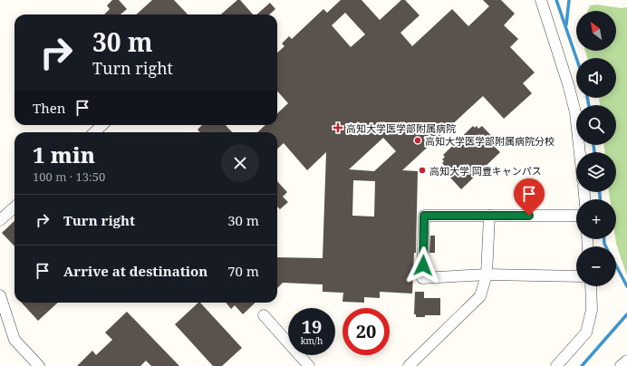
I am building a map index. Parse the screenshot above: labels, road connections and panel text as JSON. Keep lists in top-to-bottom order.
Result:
{
  "places": {
    "health": ["高知大学医学部附属病院"],
    "other": ["高知大学医学部附属病院分校", "高知大学 岡豊キャンパス"]
  },
  "north": "top left",
  "page": {
    "map_buttons": ["+", "−"],
    "turn": ["30 m", "Turn right"],
    "then": "Then",
    "heading": ["1 min", "100 m · 13:50"],
    "list": [
      {
        "name": "Turn right",
        "value": "30 m"
      },
      {
        "name": "Arrive at destination",
        "value": "70 m"
      }
    ],
    "speed": "19 km/h",
    "limit": "20"
  }
}
